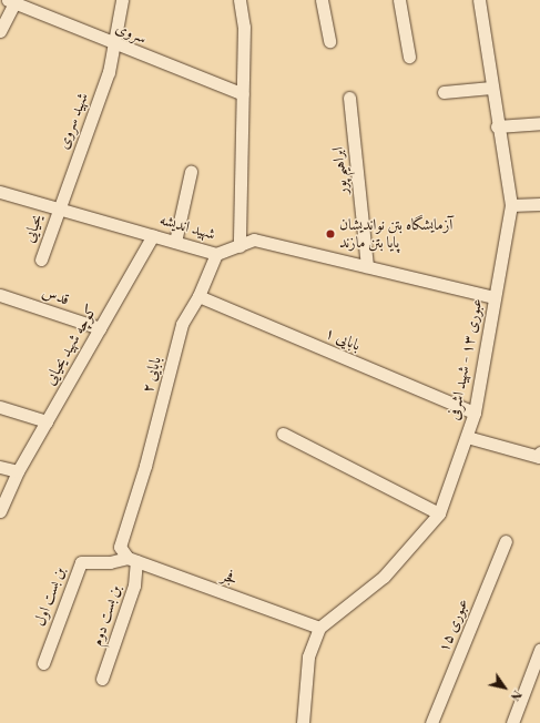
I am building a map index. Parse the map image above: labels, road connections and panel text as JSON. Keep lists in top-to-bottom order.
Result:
{
  "streets": {
    "street": [
      "سروی",
      "شهید سروی",
      "ابراهیم پور",
      "شهید اندیشه",
      "یحیایی",
      "قدس",
      "بابایی ۱",
      "کوچه شهید یحیایی",
      "عبوری ۱۳ - شهید اشرفی",
      "بابایی ۲",
      "فجر",
      "بن بست اول",
      "بن بست دوم",
      "عبوری ۱۵"
    ]
  },
  "crossings": [
    ["سروی", "شهید سروی"],
    ["شهید سروی", "شهید اندیشه"],
    ["شهید سروی", "یحیایی"],
    ["ابراهیم پور", "شهید اندیشه"],
    ["شهید اندیشه", "یحیایی"],
    ["شهید اندیشه", "کوچه شهید یحیایی"],
    ["شهید اندیشه", "عبوری ۱۳ - شهید اشرفی"],
    ["شهید اندیشه", "بابایی ۲"],
    ["قدس", "کوچه شهید یحیایی"],
    ["بابایی ۱", "عبوری ۱۳ - شهید اشرفی"],
    ["بابایی ۱", "بابایی ۲"],
    ["عبوری ۱۳ - شهید اشرفی", "فجر"],
    ["بابایی ۲", "فجر"],
    ["بابایی ۲", "بن بست اول"],
    ["بابایی ۲", "بن بست دوم"],
    ["فجر", "بن بست اول"],
    ["فجر", "بن بست دوم"],
    ["بن بست اول", "بن بست دوم"]
  ],
  "places": ["آزمایشگاه بتن نواندیشان پایا بتن مازند"],
  "north": "bottom right"
}
